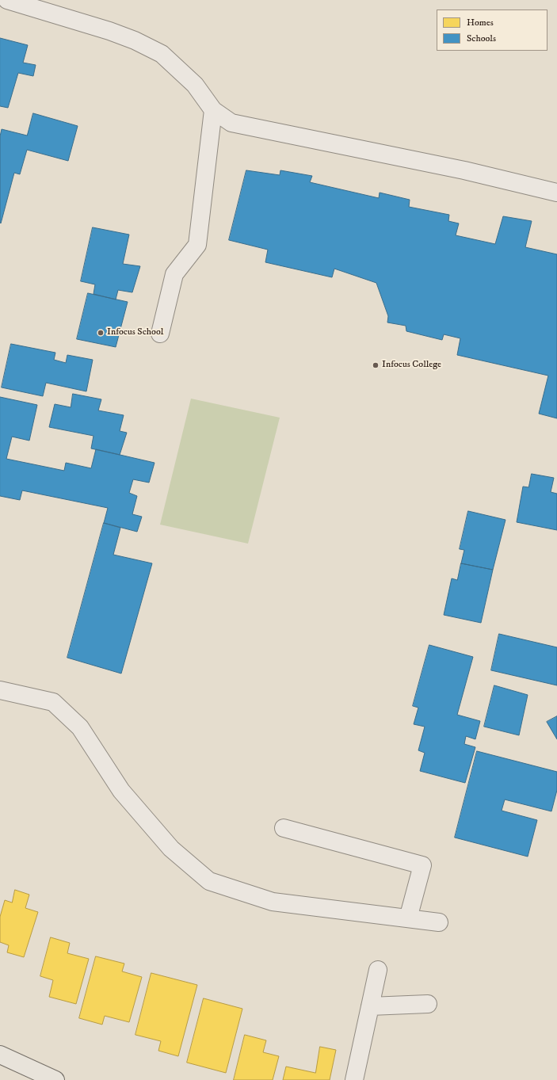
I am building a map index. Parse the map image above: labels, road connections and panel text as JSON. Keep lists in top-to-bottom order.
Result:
{
  "places": ["Infocus School", "Infocus College"],
  "legend": ["Homes", "Schools"]
}
